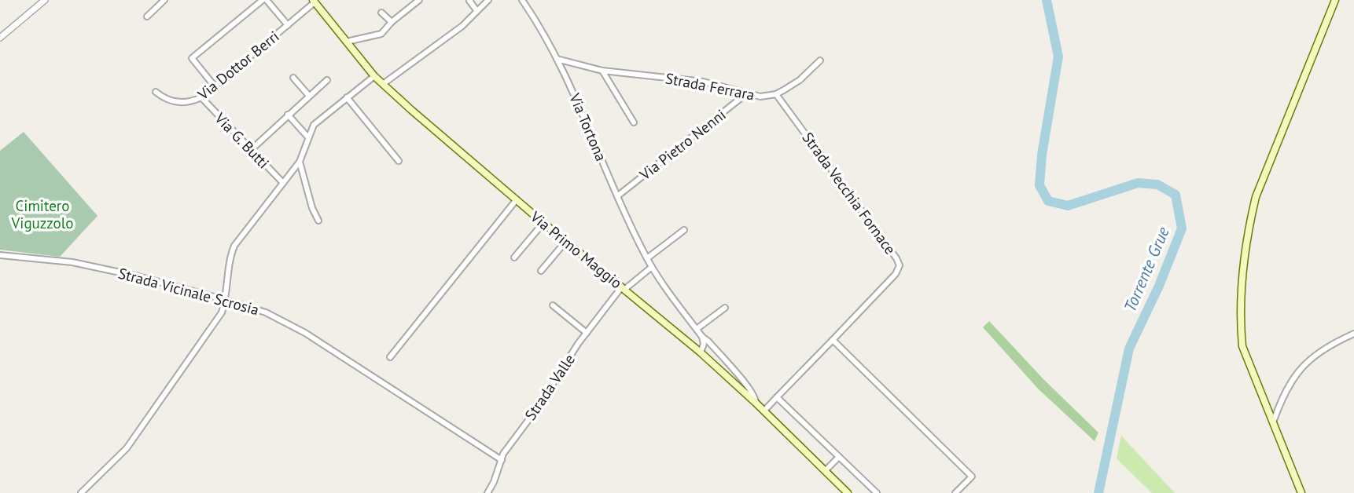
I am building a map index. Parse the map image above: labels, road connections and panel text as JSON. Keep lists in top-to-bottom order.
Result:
{
  "streets": {
    "main road": ["Via Primo Maggio"],
    "street": [
      "Via Dottor Berri",
      "Strada Ferrara",
      "Via Tortona",
      "Via G. Butti",
      "Via Pietro Nenni",
      "Strada Vecchia Fornace",
      "Strada Vicinale Scrosia",
      "Strada Valle"
    ]
  },
  "crossings": [
    ["Via Dottor Berri", "Via G. Butti"],
    ["Via Dottor Berri", "Via Primo Maggio"],
    ["Strada Ferrara", "Via Tortona"],
    ["Strada Ferrara", "Via Pietro Nenni"],
    ["Strada Ferrara", "Strada Vecchia Fornace"],
    ["Via Tortona", "Via Pietro Nenni"],
    ["Via Tortona", "Via Primo Maggio"],
    ["Via Tortona", "Strada Valle"],
    ["Strada Vecchia Fornace", "Via Primo Maggio"],
    ["Via Primo Maggio", "Strada Valle"],
    ["Strada Vicinale Scrosia", "Strada Valle"]
  ],
  "water": ["Torrente Grue"],
  "parks": ["Cimitero Viguzzolo"]
}
